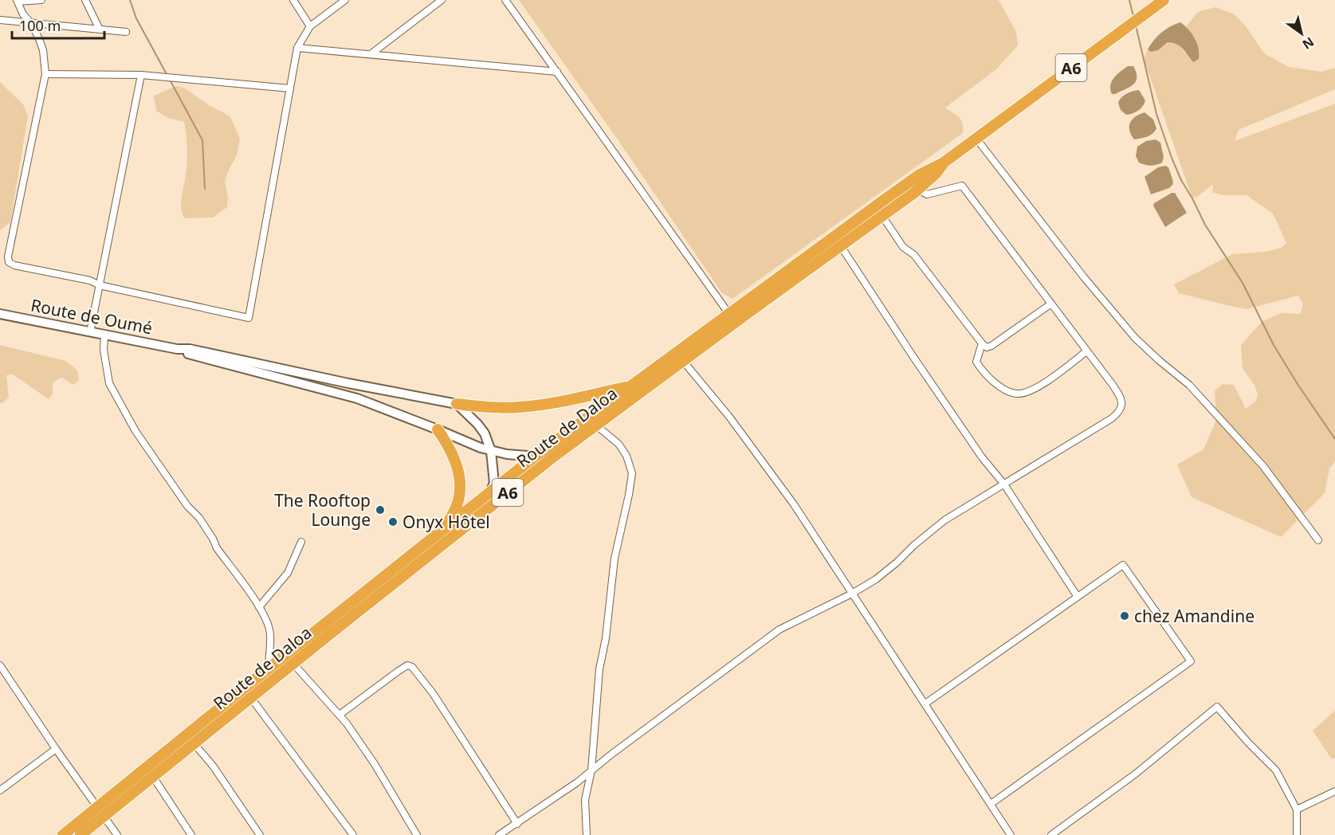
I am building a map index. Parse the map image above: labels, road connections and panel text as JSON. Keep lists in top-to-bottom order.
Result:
{
  "streets": {
    "highway": ["A6", "Route de Daloa"],
    "main road": ["Route de Oumé"]
  },
  "crossings": [
    ["A6", "Route de Daloa"]
  ],
  "places": ["The Rooftop Lounge", "Onyx Hôtel", "chez Amandine"],
  "scale_bar": "100 m",
  "north": "bottom right"
}
